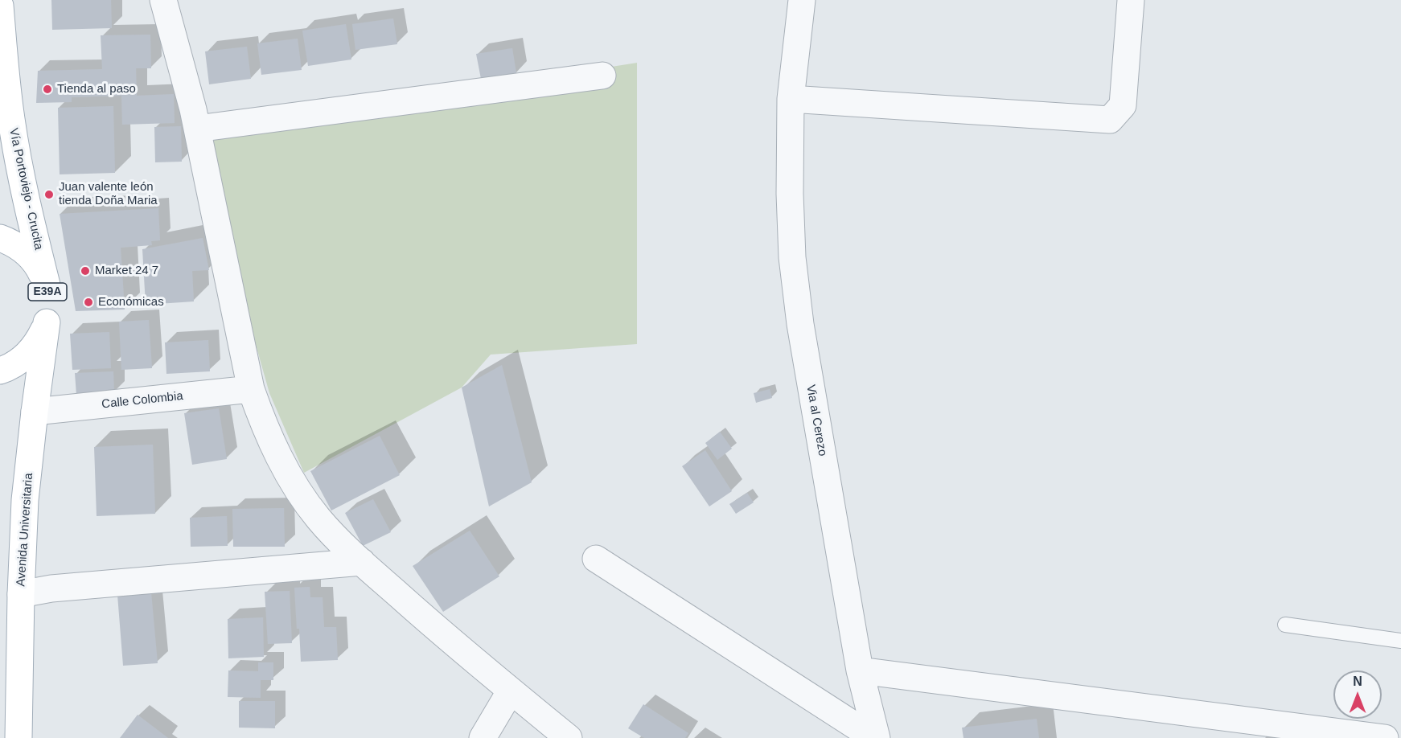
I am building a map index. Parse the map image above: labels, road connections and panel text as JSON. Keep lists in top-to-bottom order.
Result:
{
  "streets": {
    "main road": ["Vía Portoviejo - Crucita", "E39A", "Avenida Universitaria"],
    "street": ["Calle Colombia", "Via al Cerezo"]
  },
  "crossings": [
    ["Vía Portoviejo - Crucita", "E39A"],
    ["E39A", "Avenida Universitaria"],
    ["Calle Colombia", "Avenida Universitaria"]
  ],
  "places": [
    "Tienda al paso",
    "Juan valente león tienda Doña Maria",
    "Market 24 7",
    "Económicas"
  ],
  "north": "top"
}
